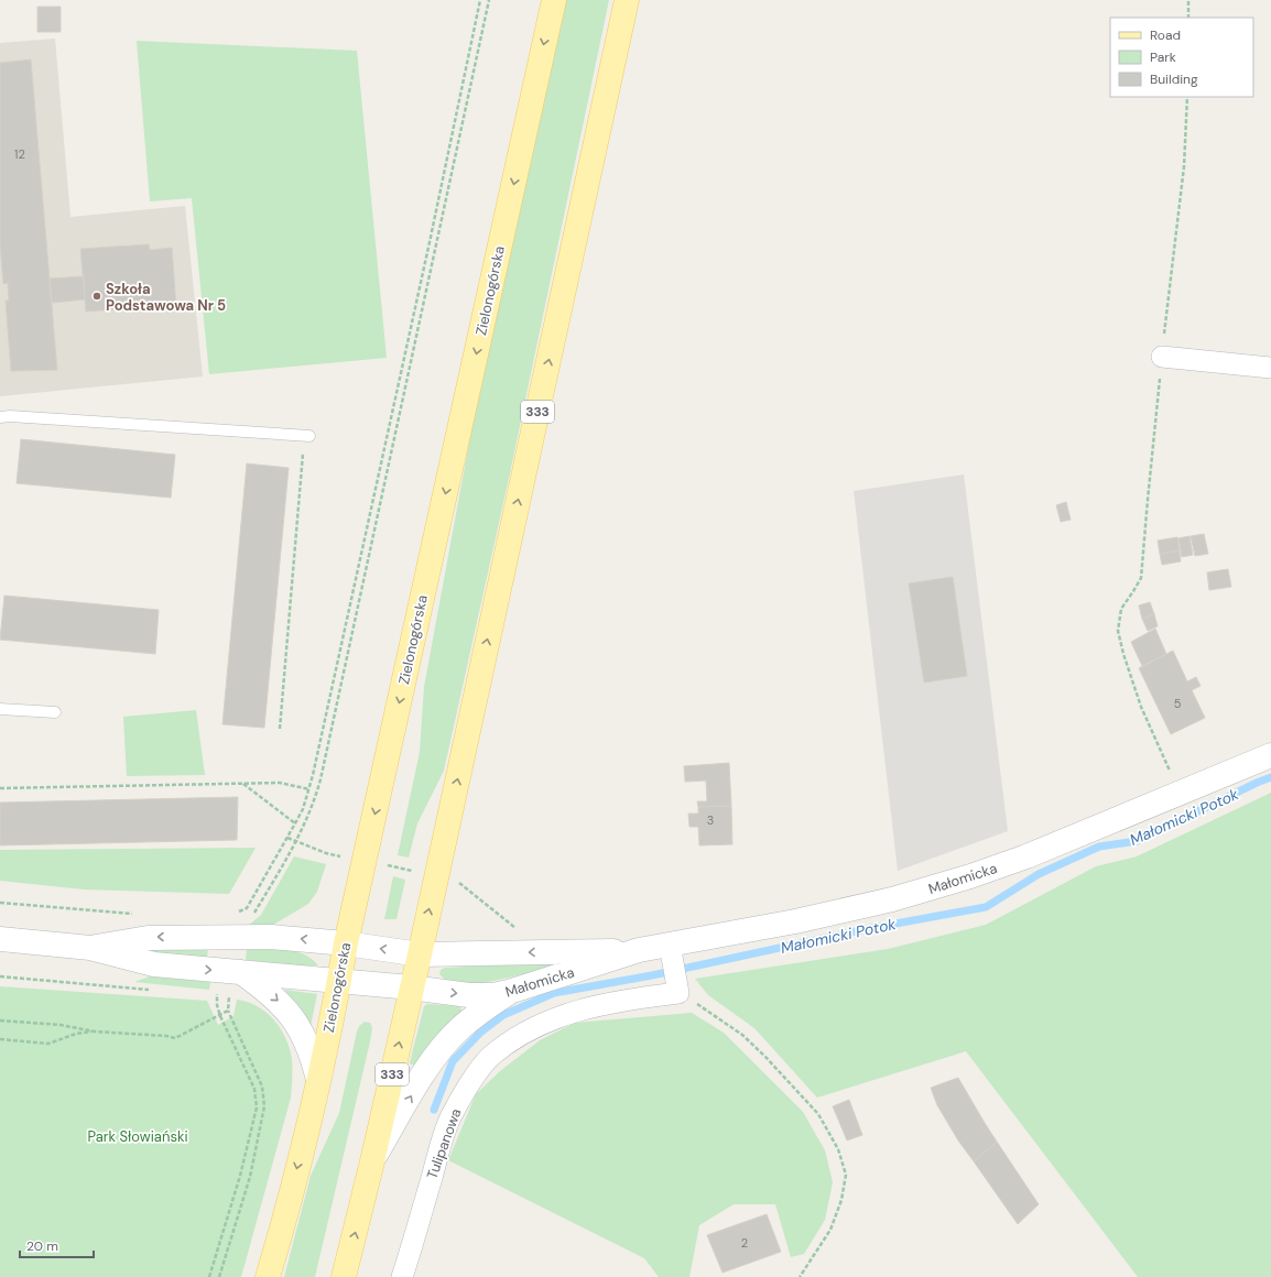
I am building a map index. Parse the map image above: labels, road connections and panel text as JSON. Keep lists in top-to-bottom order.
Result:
{
  "streets": {
    "main road": ["Zielonogórska", "333"],
    "street": ["Małomicka", "Tulipanowa"]
  },
  "crossings": [
    ["Zielonogórska", "Małomicka"],
    ["333", "Małomicka"],
    ["Małomicka", "Tulipanowa"]
  ],
  "water": ["Małomicki Potok"],
  "parks": ["Park Słowiański"],
  "places": ["Szkoła Podstawowa Nr 5"],
  "house_numbers": [
    "12",
    "5",
    "3",
    "2"
  ],
  "legend": ["Road", "Park", "Building"],
  "scale_bar": "20 m"
}
